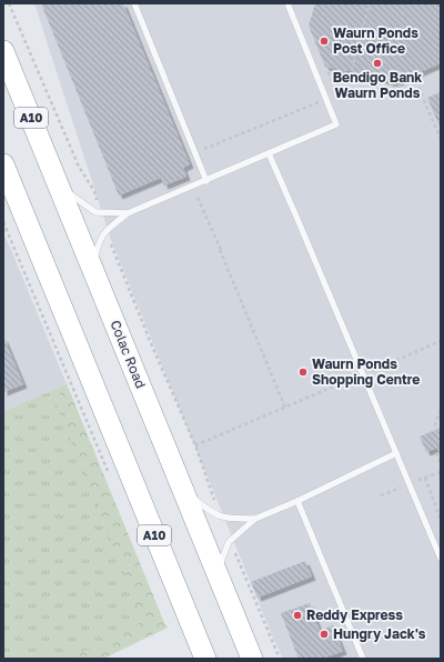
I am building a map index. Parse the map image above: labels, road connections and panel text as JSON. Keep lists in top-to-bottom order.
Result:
{
  "streets": {
    "highway": ["A10", "Colac Road"]
  },
  "places": [
    "Waurn Ponds Post Office",
    "Bendigo Bank Waurn Ponds",
    "Waurn Ponds Shopping Centre",
    "Reddy Express",
    "Hungry Jack's"
  ]
}
